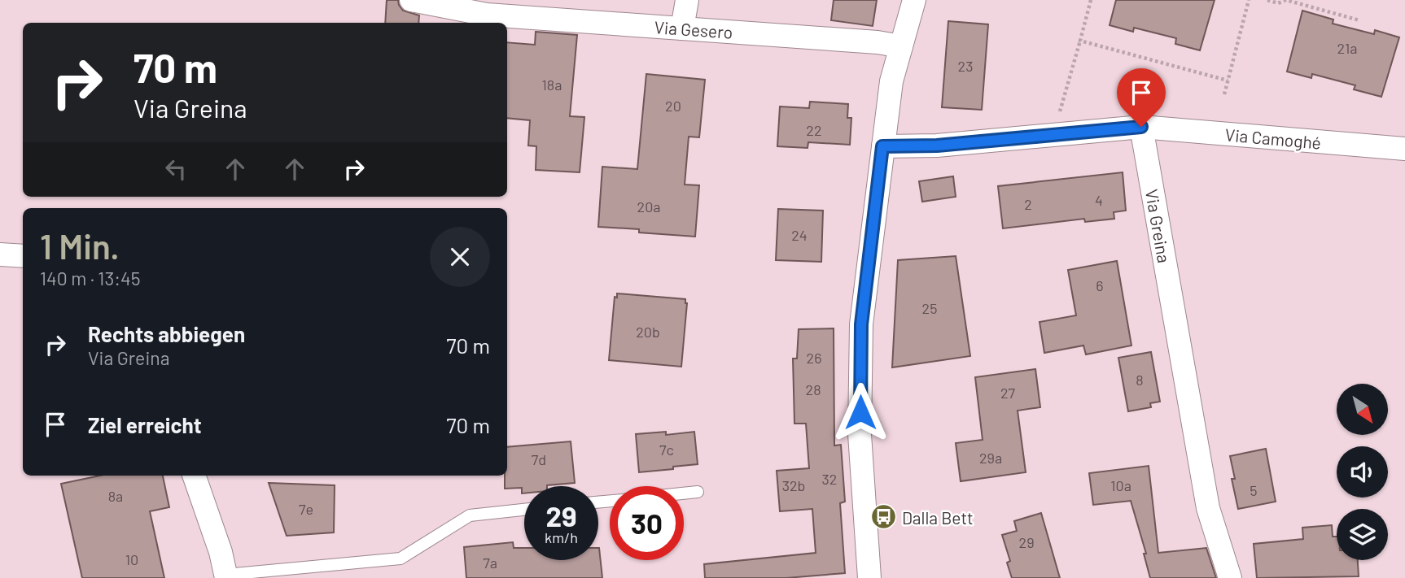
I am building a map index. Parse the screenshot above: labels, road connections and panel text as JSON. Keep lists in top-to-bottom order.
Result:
{
  "streets": {
    "street": ["Via Gesero", "Via Camoghé", "Via Greina"]
  },
  "crossings": [
    ["Via Camoghé", "Via Greina"]
  ],
  "places": {
    "bus stop": ["Dalla Bett"]
  },
  "house_numbers": [
    "21a",
    "23",
    "18a",
    "20",
    "22",
    "4",
    "2",
    "20a",
    "24",
    "6",
    "25",
    "20b",
    "26",
    "8",
    "28",
    "27",
    "7c",
    "29a",
    "7d",
    "32",
    "32b",
    "10a",
    "5",
    "8a",
    "7e",
    "29",
    "10",
    "7a"
  ],
  "north": "bottom right",
  "page": {
    "turn": ["70 m", "Via Greina"],
    "heading": ["1 Min.", "140 m · 13:45"],
    "list": [
      {
        "name": "Rechts abbiegen",
        "note": "Via Greina",
        "value": "70 m"
      },
      {
        "name": "Ziel erreicht",
        "value": "70 m"
      }
    ],
    "speed": "29 km/h",
    "limit": "30"
  }
}
